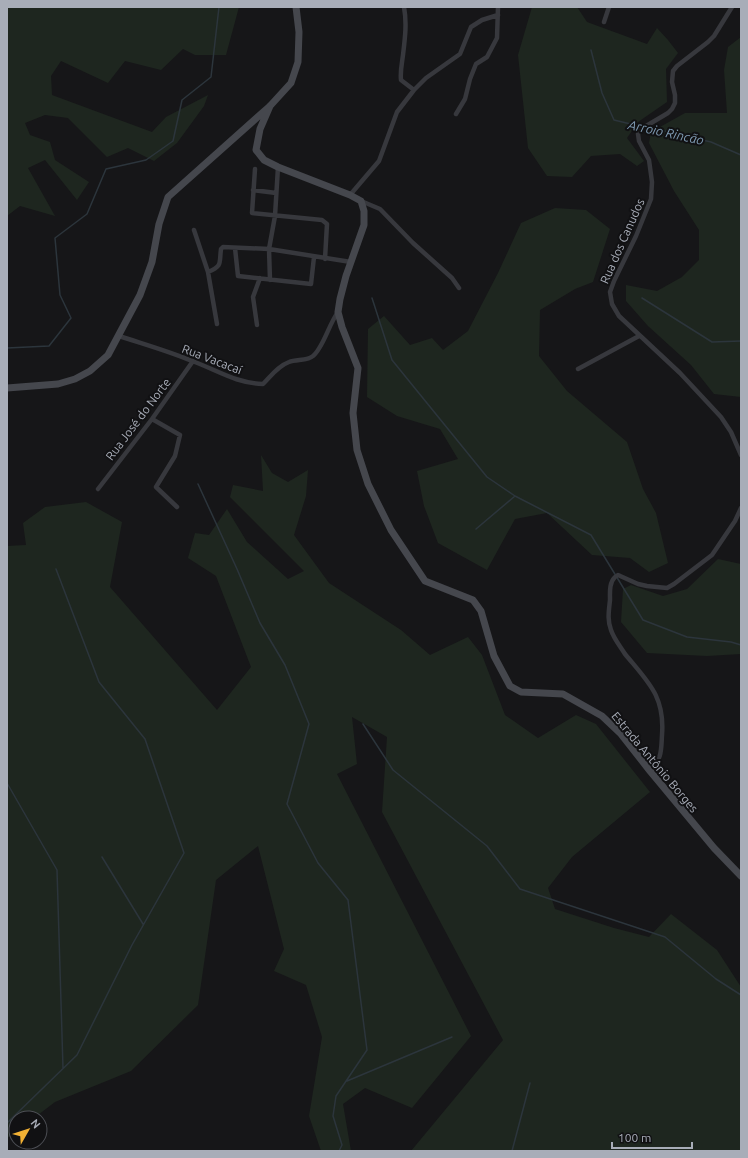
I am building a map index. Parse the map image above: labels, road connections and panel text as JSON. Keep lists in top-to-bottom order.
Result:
{
  "streets": {
    "street": [
      "Rua dos Canudos",
      "Rua Vacacaí",
      "Rua José do Norte",
      "Estrada Antônio Borges"
    ]
  },
  "crossings": [
    ["Rua Vacacaí", "Rua José do Norte"],
    ["Rua Vacacaí", "Estrada Antônio Borges"]
  ],
  "water": ["Arroio Rincão"],
  "scale_bar": "100 m",
  "north": "top right"
}
